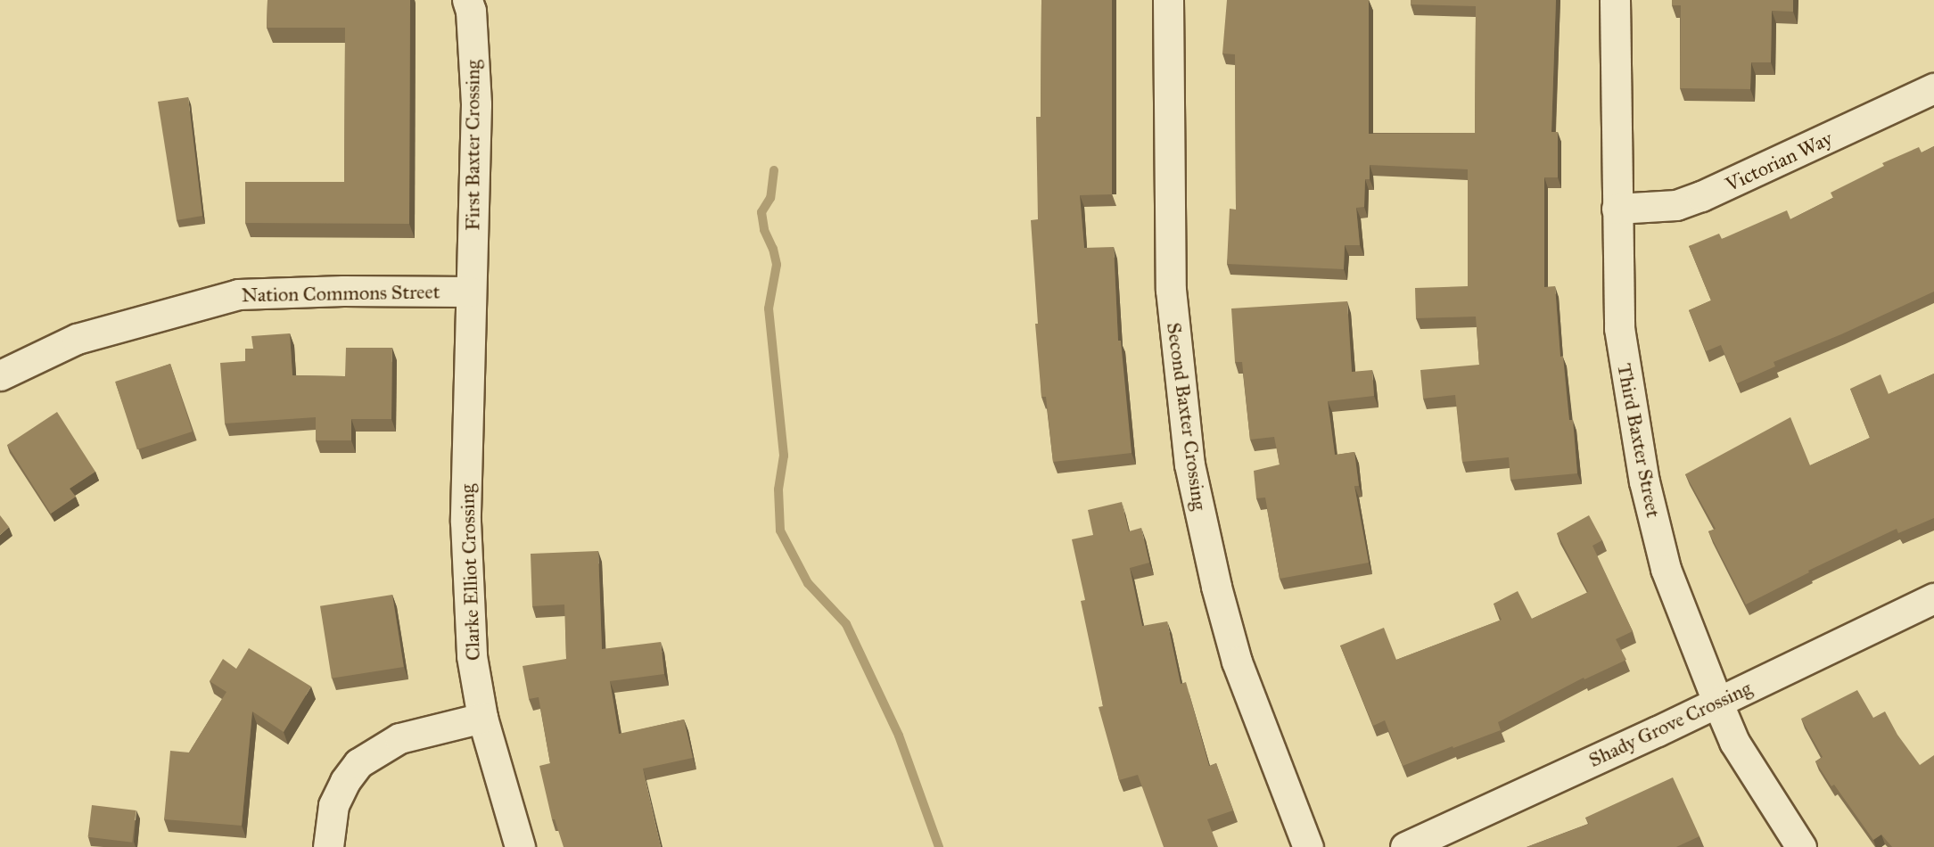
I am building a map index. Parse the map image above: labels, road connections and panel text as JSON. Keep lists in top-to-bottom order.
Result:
{
  "streets": {
    "street": [
      "First Baxter Crossing",
      "Victorian Way",
      "Nation Commons Street",
      "Second Baxter Crossing",
      "Third Baxter Street",
      "Clarke Elliot Crossing",
      "Shady Grove Crossing"
    ]
  },
  "crossings": [
    ["First Baxter Crossing", "Nation Commons Street"],
    ["First Baxter Crossing", "Clarke Elliot Crossing"],
    ["Victorian Way", "Third Baxter Street"],
    ["Nation Commons Street", "Clarke Elliot Crossing"],
    ["Third Baxter Street", "Shady Grove Crossing"]
  ]
}
